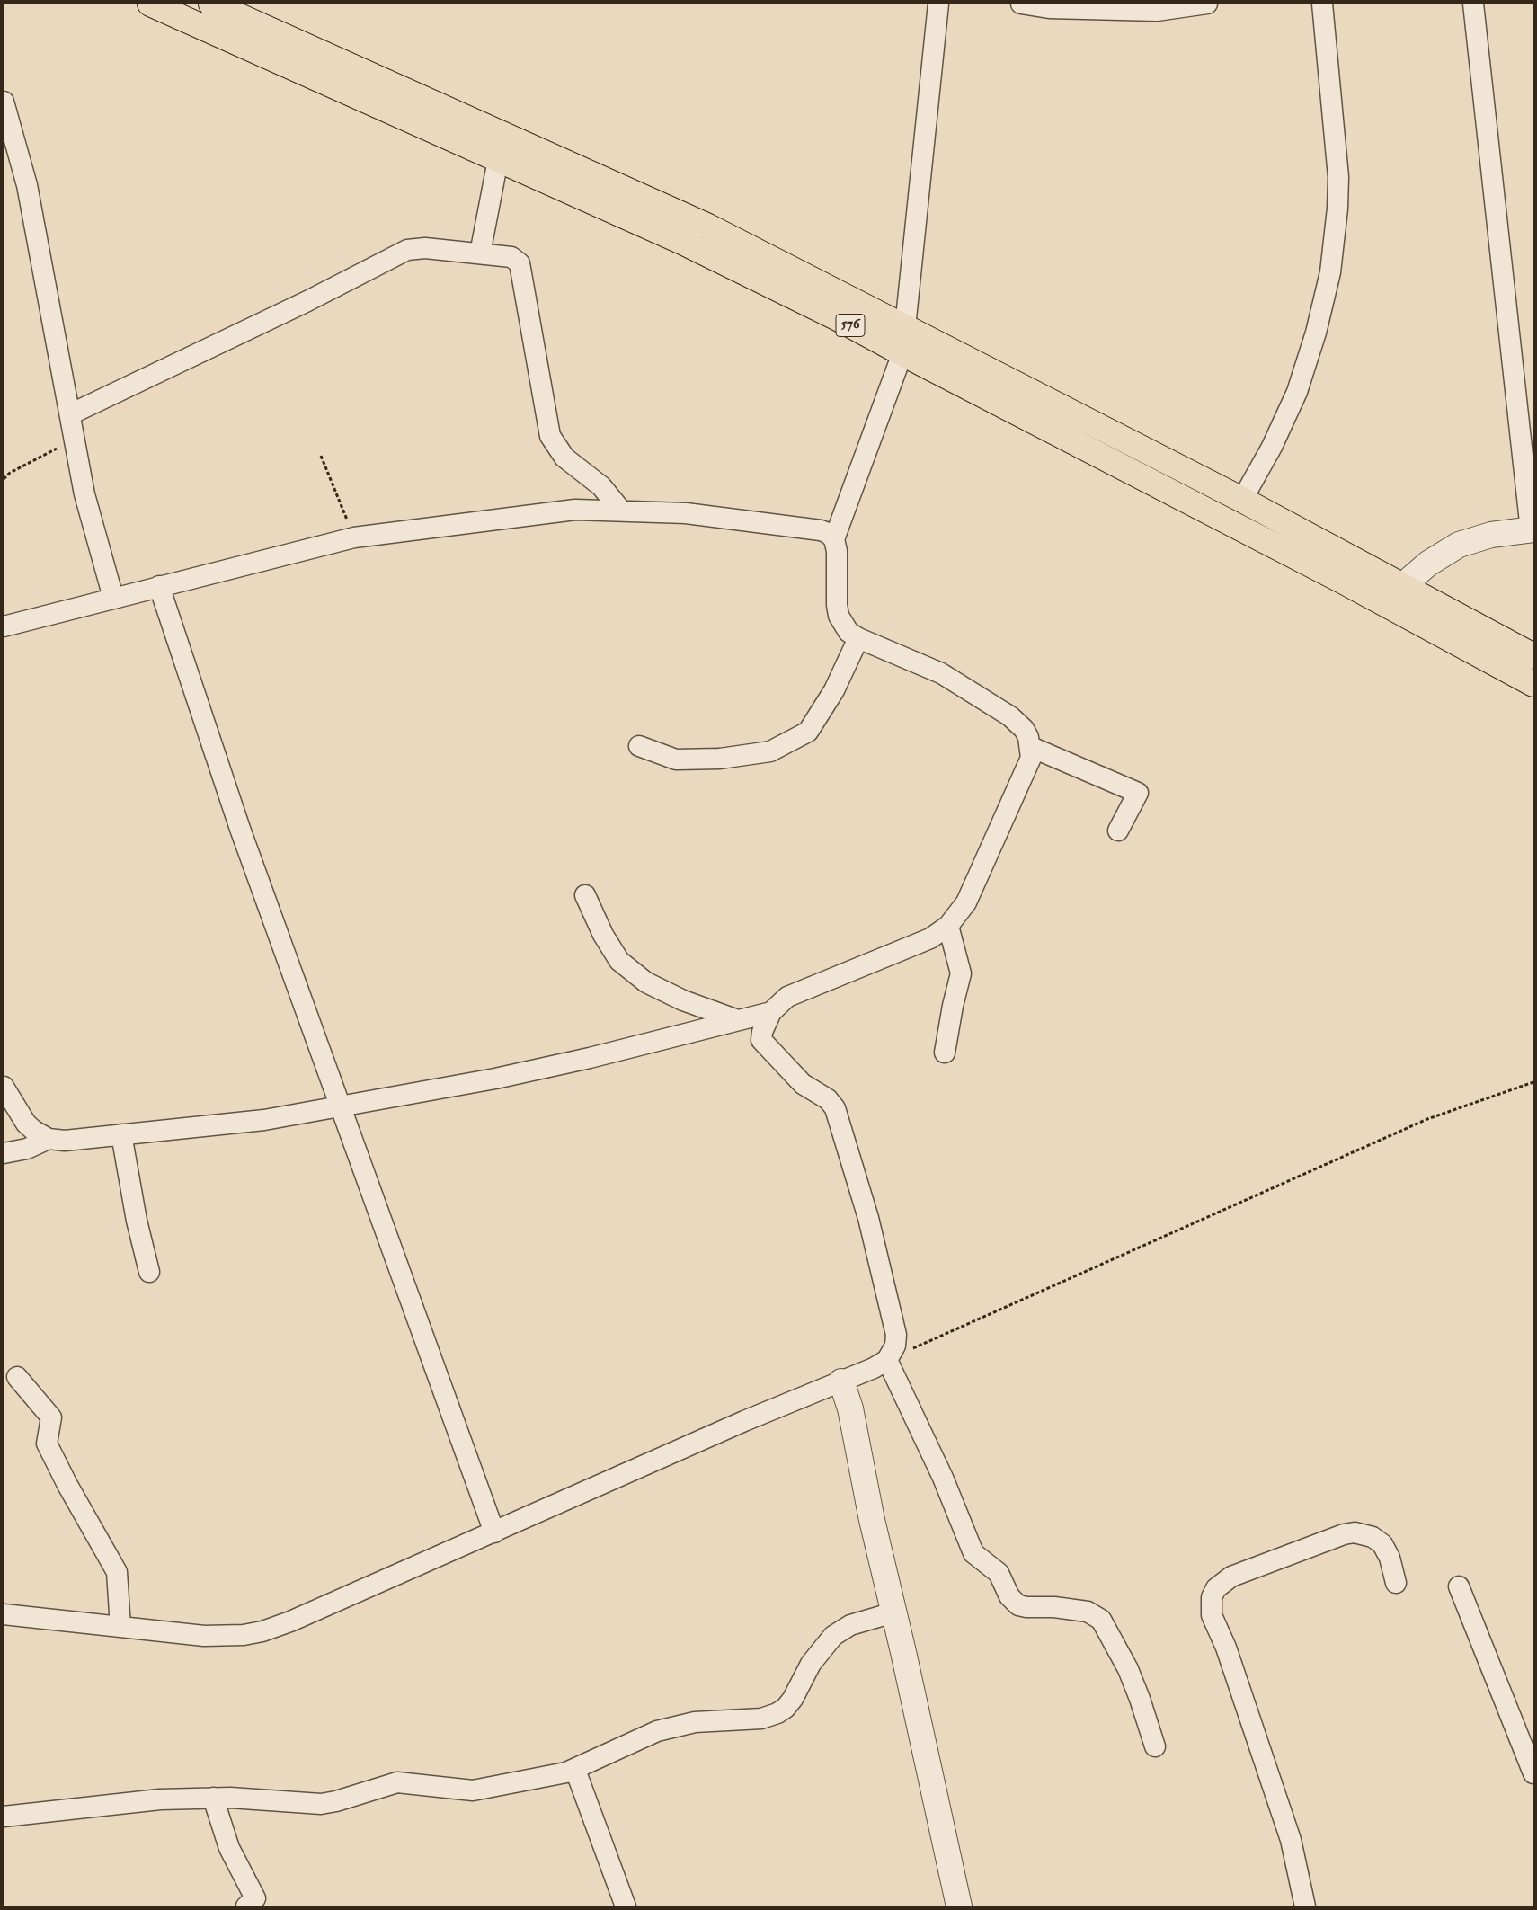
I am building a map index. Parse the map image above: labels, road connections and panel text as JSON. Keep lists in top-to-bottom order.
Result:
{
  "streets": {
    "main road": ["576"]
  }
}
